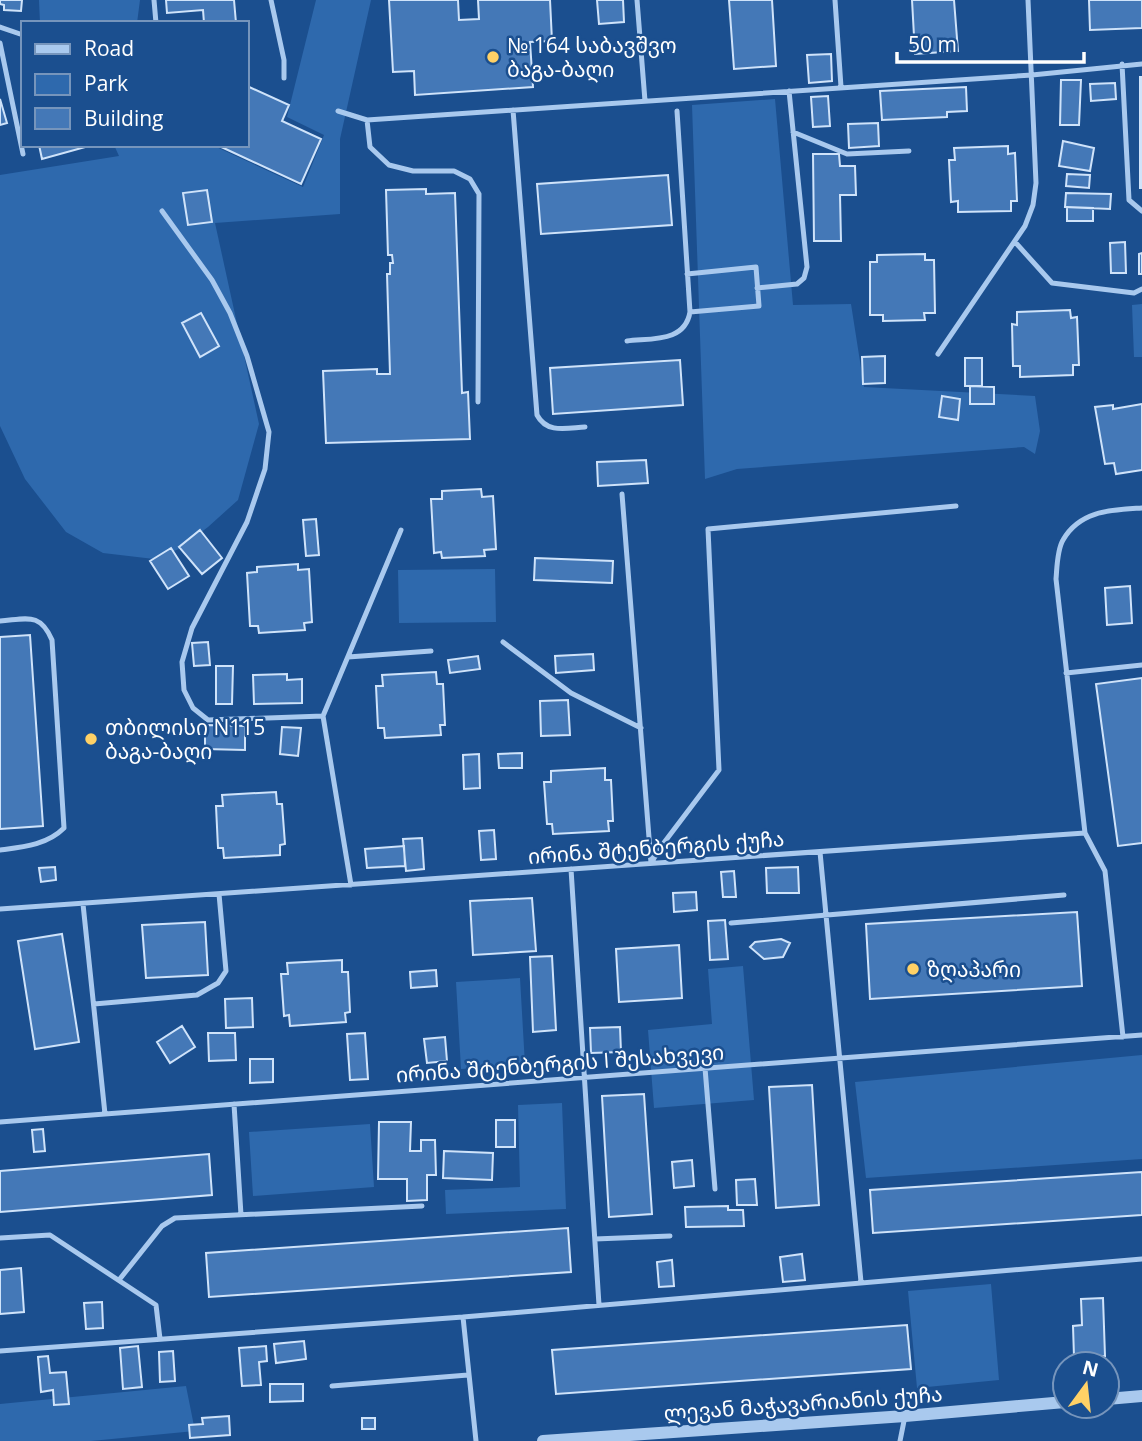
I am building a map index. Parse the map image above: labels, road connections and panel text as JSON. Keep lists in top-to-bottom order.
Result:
{
  "streets": {
    "street": ["ლევან მაჭავარიანის ქუჩა"],
    "lane": ["ირინა შტენბერგის ქუჩა", "ირინა შტენბერგის I შესახვევი"]
  },
  "places": ["№ 164 საბავშვო ბაგა-ბაღი", "თბილისი N115 ბაგა-ბაღი", "ზღაპარი"],
  "legend": ["Road", "Park", "Building"],
  "scale_bar": "50 m",
  "north": "top"
}
